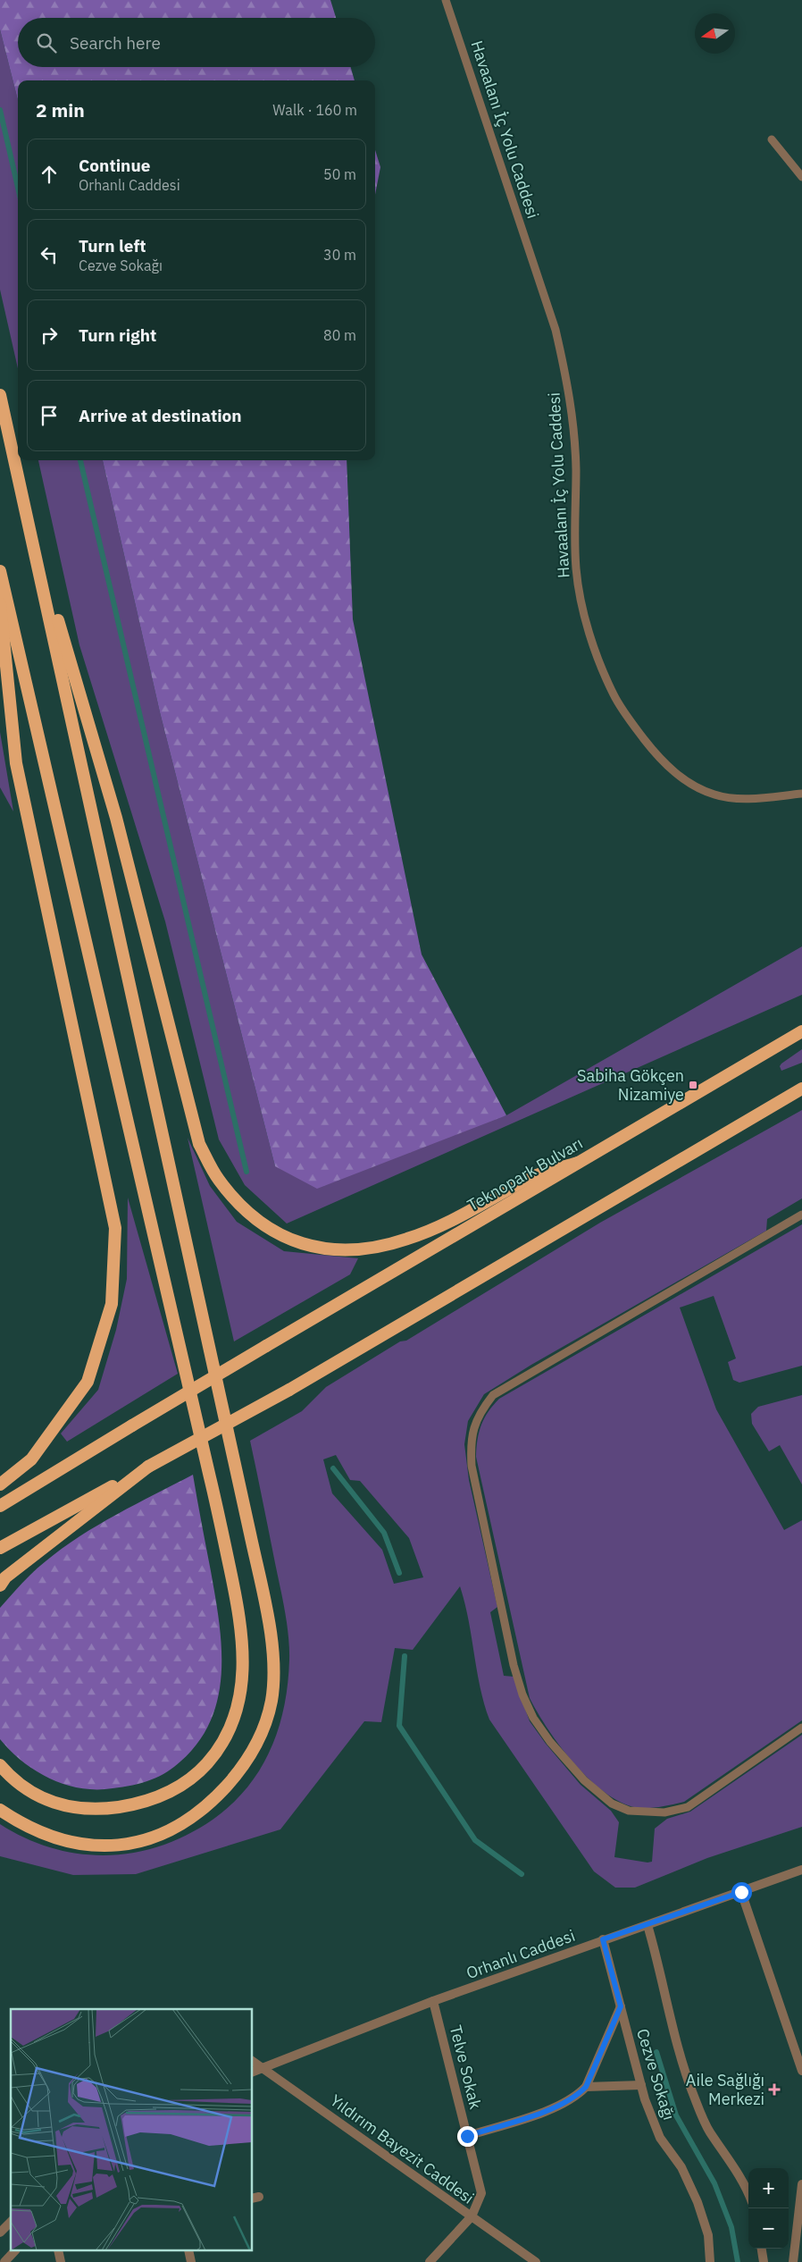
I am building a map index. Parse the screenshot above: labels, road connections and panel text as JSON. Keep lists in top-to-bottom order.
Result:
{
  "streets": {
    "highway": ["Teknopark Bulvarı"],
    "street": [
      "Orhanlı Caddesi",
      "Telve Sokak",
      "Cezve Sokağı",
      "Yıldırım Bayezit Caddesi"
    ],
    "lane": ["Havaalanı İç Yolu Caddesi"]
  },
  "crossings": [
    ["Orhanlı Caddesi", "Telve Sokak"],
    ["Orhanlı Caddesi", "Cezve Sokağı"],
    ["Orhanlı Caddesi", "Yıldırım Bayezit Caddesi"],
    ["Telve Sokak", "Yıldırım Bayezit Caddesi"]
  ],
  "places": {
    "transit": ["Sabiha Gökçen Nizamiye"],
    "health": ["Aile Sağlığı Merkezi"]
  },
  "north": "left",
  "page": {
    "search": "Search here",
    "heading": ["2 min", "Walk · 160 m"],
    "list": [
      ["Continue", "Orhanlı Caddesi", "50 m"],
      ["Turn left", "Cezve Sokağı", "30 m"],
      ["Turn right", "80 m"],
      "Arrive at destination"
    ],
    "map_buttons": ["+", "−"]
  }
}
